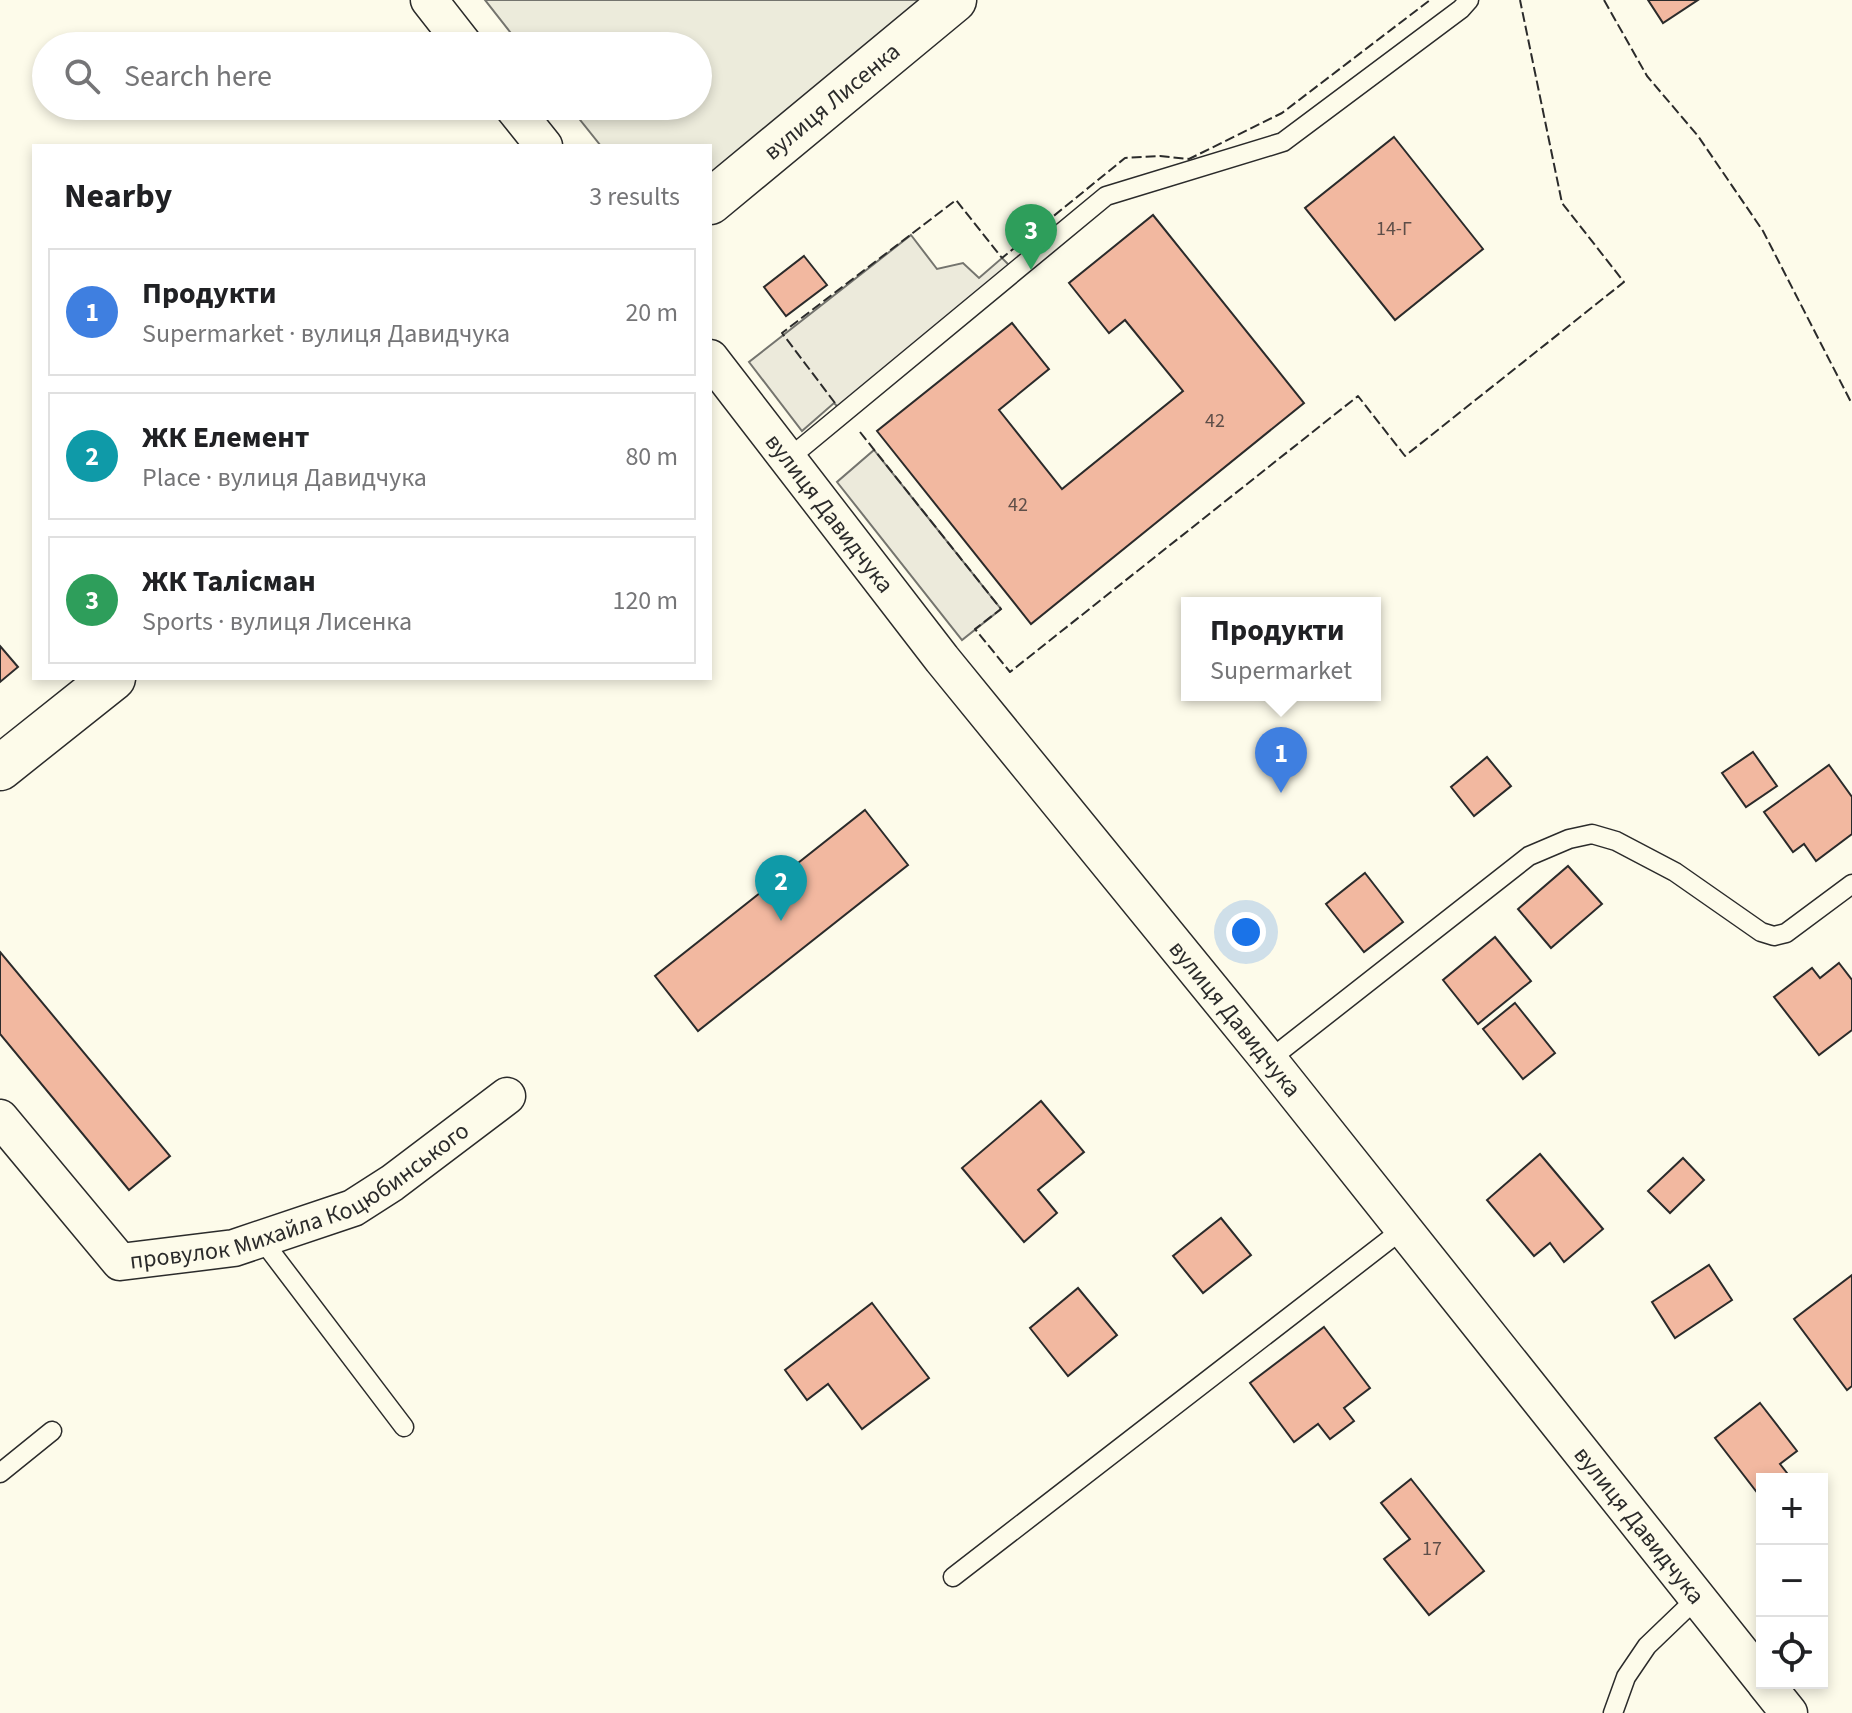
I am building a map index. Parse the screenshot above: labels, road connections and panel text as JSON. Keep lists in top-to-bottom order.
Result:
{
  "streets": {
    "street": ["вулиця Лисенка", "вулиця Давидчука", "провулок Михайла Коцюбинського"]
  },
  "house_numbers": [
    "14-Г",
    "42",
    "42",
    "17"
  ],
  "page": {
    "search": "Search here",
    "heading": ["Nearby", "3 results"],
    "pins": ["3", "1", "2"],
    "list": [
      {
        "mark": "1",
        "name": "Продукти",
        "note": "Supermarket · вулиця Давидчука",
        "value": "20 m"
      },
      {
        "mark": "2",
        "name": "ЖК Елемент",
        "note": "Place · вулиця Давидчука",
        "value": "80 m"
      },
      {
        "mark": "3",
        "name": "ЖК Талiсман",
        "note": "Sports · вулиця Лисенка",
        "value": "120 m"
      }
    ],
    "popup": ["Продукти", "Supermarket"],
    "map_buttons": ["+", "−"]
  }
}
